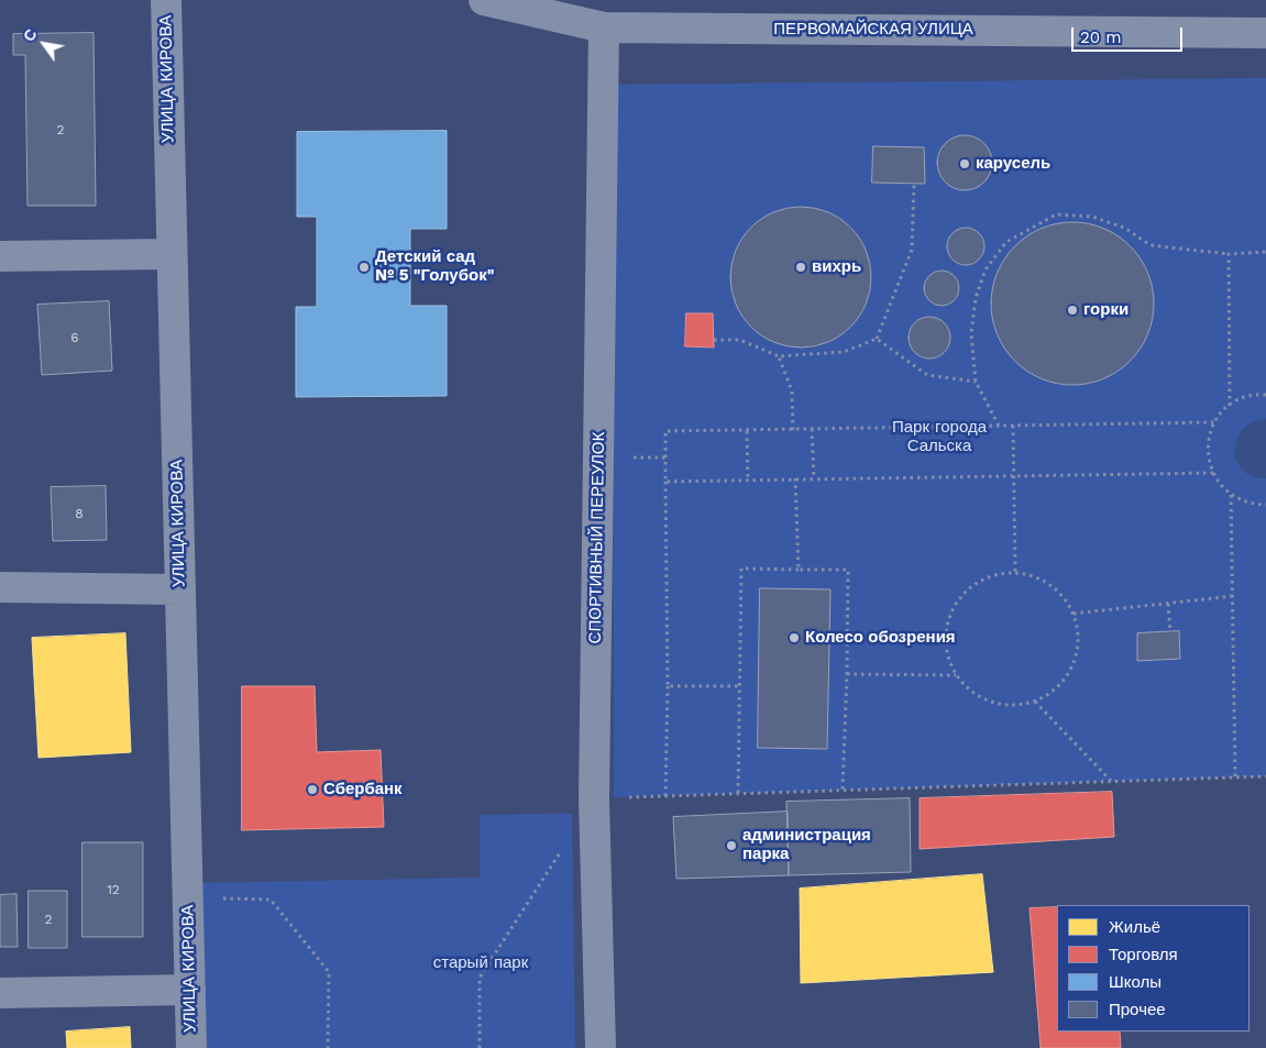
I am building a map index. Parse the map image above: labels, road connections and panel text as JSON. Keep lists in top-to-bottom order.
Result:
{
  "streets": {
    "street": ["ПЕРВОМАЙСКАЯ УЛИЦА", "УЛИЦА КИРОВА", "СПОРТИВНЫЙ ПЕРЕУЛОК"]
  },
  "crossings": [
    ["ПЕРВОМАЙСКАЯ УЛИЦА", "СПОРТИВНЫЙ ПЕРЕУЛОК"]
  ],
  "parks": ["Парк города Сальска", "старый парк"],
  "places": [
    "карусель",
    "Детский сад № 5 \"Голубок\"",
    "вихрь",
    "горки",
    "Колесо обозрения",
    "Сбербанк",
    "администрация парка"
  ],
  "house_numbers": [
    "2",
    "6",
    "8",
    "12",
    "2"
  ],
  "legend": [
    "Жильё",
    "Торговля",
    "Школы",
    "Прочее"
  ],
  "scale_bar": "20 m",
  "north": "top left"
}
